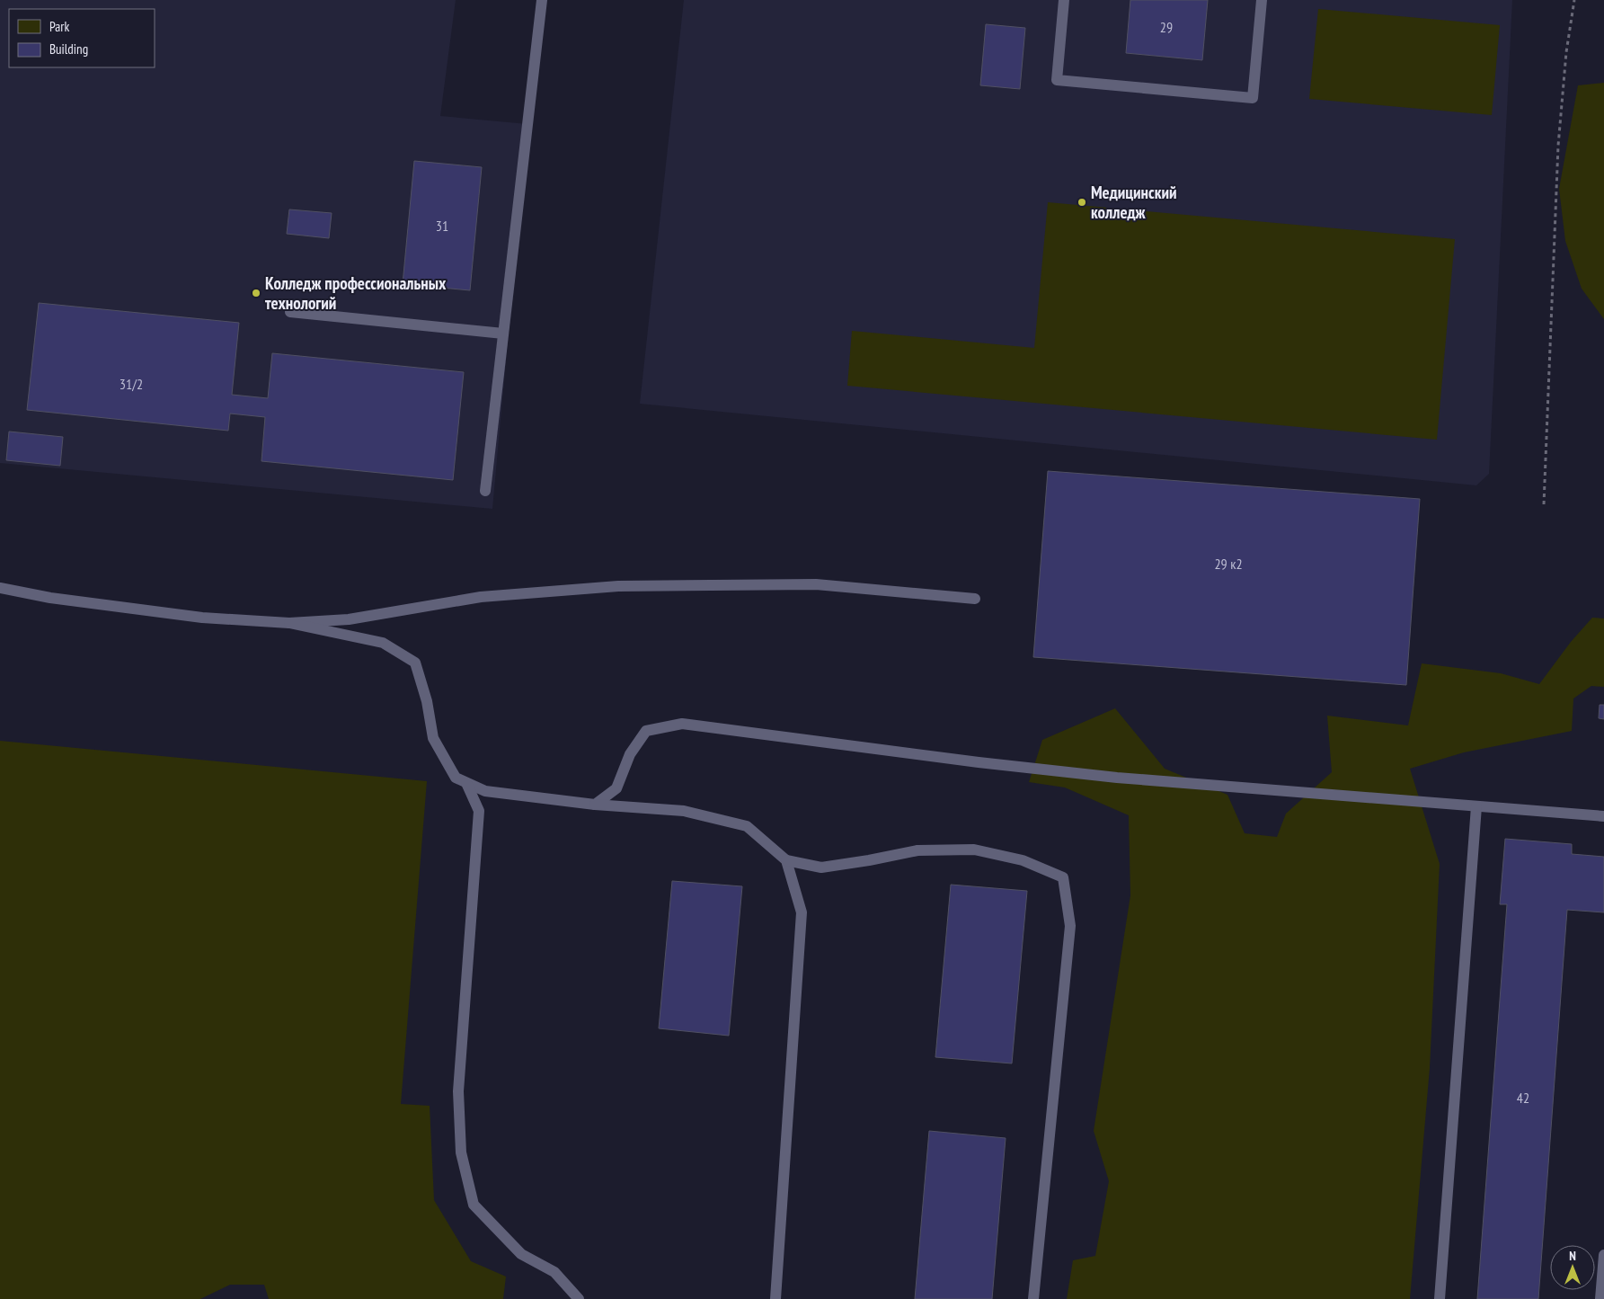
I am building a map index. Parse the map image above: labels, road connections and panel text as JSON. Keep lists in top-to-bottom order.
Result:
{
  "places": ["Медицинский колледж", "Колледж профессиональных технологий"],
  "house_numbers": [
    "29",
    "31",
    "31/2",
    "29 к2",
    "42"
  ],
  "legend": ["Park", "Building"],
  "north": "top"
}
